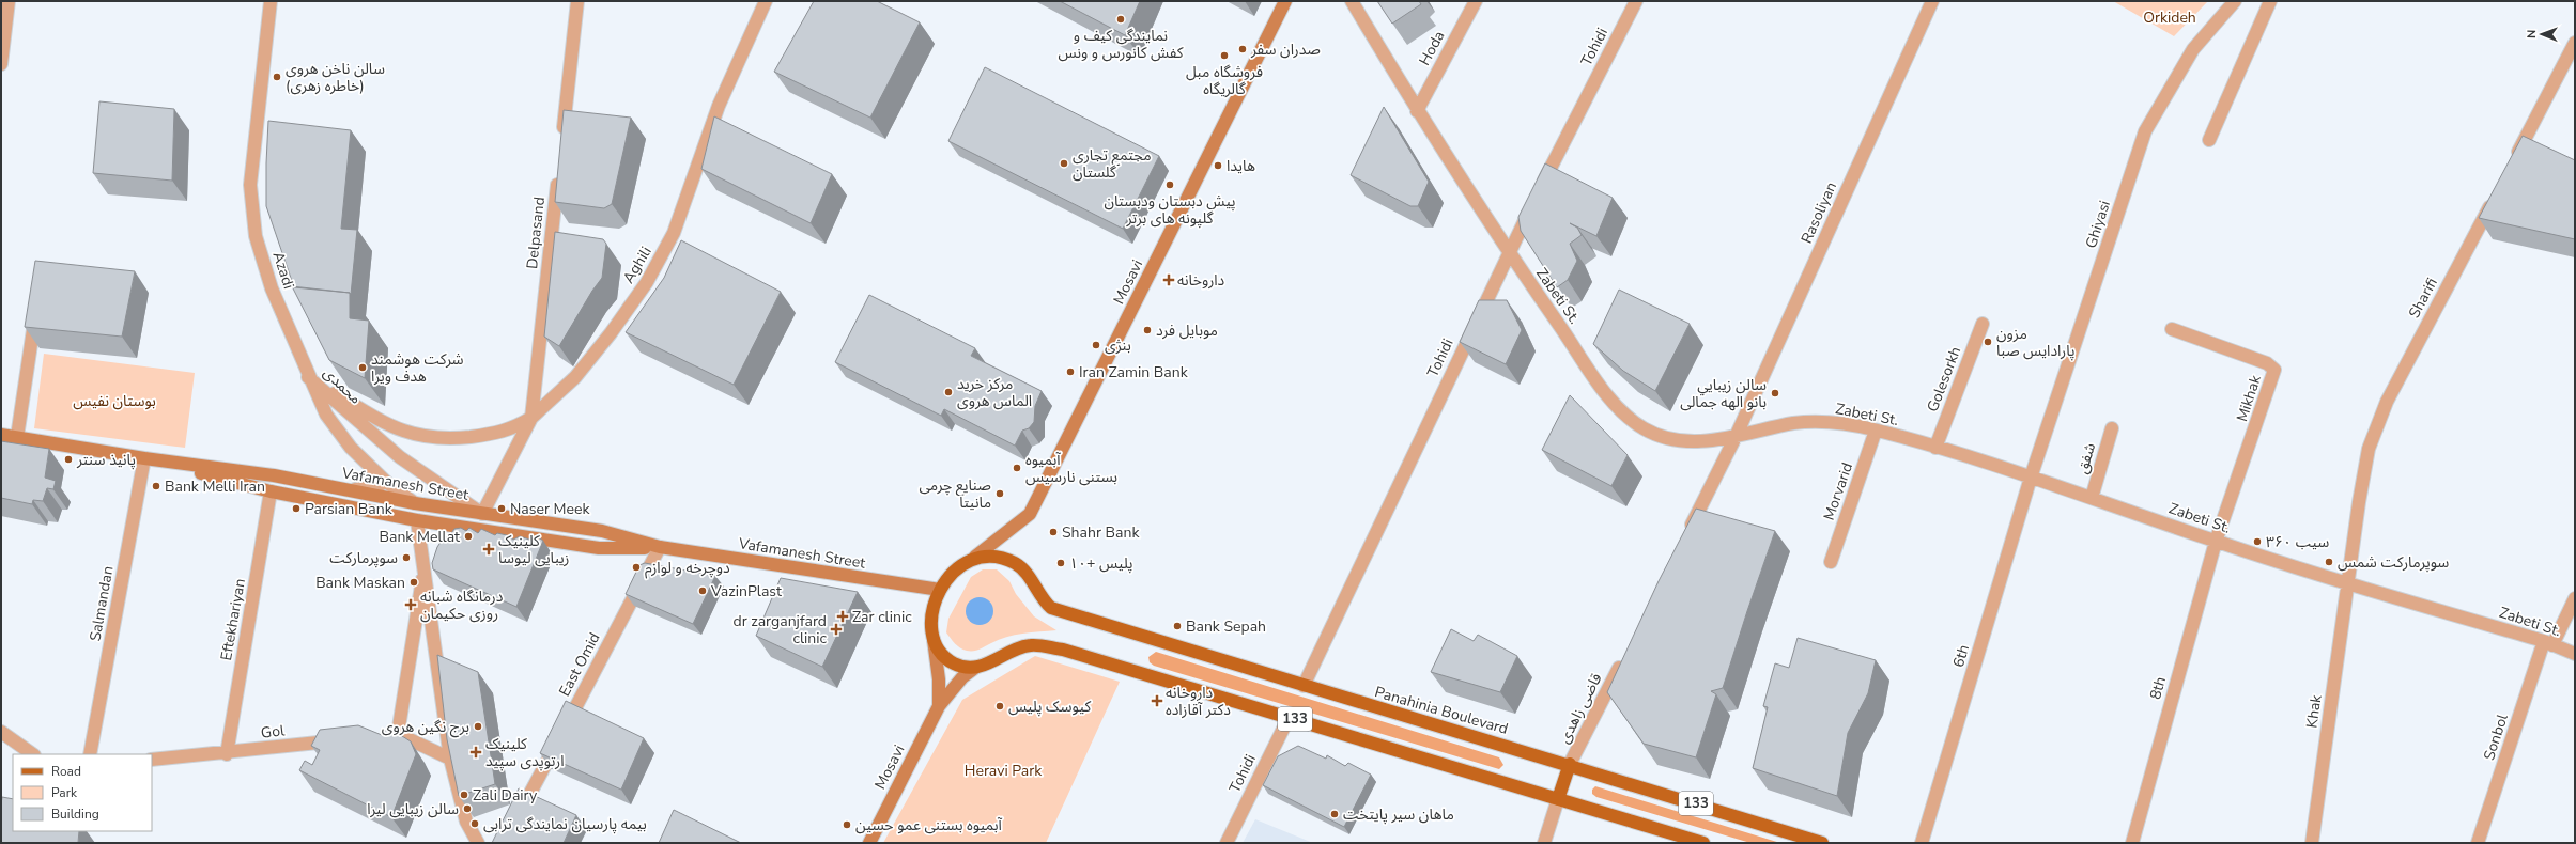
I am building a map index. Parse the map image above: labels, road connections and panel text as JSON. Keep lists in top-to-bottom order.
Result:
{
  "streets": {
    "main road": [
      "Mosavi",
      "Vafamanesh Street",
      "Panahinia Boulevard",
      "133"
    ],
    "street": [
      "Tohidi",
      "Hoda",
      "Rasoliyan",
      "Ghiyasi",
      "Delpasand",
      "Aghili",
      "Azadi",
      "Zabeti St.",
      "Sharifi",
      "Golesorkh",
      "محمدی",
      "Mikhak",
      "شفق",
      "Morvarid",
      "Salmandan",
      "Eftekhariyan",
      "6th",
      "East Omid",
      "8th",
      "قاضی زاهدی",
      "Khak",
      "Gol",
      "Sonbol"
    ]
  },
  "crossings": [
    ["Tohidi", "Zabeti St."],
    ["Tohidi", "Panahinia Boulevard"],
    ["Tohidi", "133"],
    ["Hoda", "Zabeti St."],
    ["Rasoliyan", "Zabeti St."],
    ["Ghiyasi", "Zabeti St."],
    ["Ghiyasi", "6th"],
    ["Delpasand", "Aghili"],
    ["Delpasand", "محمدی"],
    ["Aghili", "محمدی"],
    ["Aghili", "Vafamanesh Street"],
    ["Azadi", "محمدی"],
    ["Azadi", "Vafamanesh Street"],
    ["Mosavi", "Panahinia Boulevard"],
    ["Mosavi", "133"],
    ["Zabeti St.", "Sharifi"],
    ["Zabeti St.", "Golesorkh"],
    ["Zabeti St.", "Mikhak"],
    ["Zabeti St.", "شفق"],
    ["Zabeti St.", "Morvarid"],
    ["Zabeti St.", "6th"],
    ["Zabeti St.", "8th"],
    ["Zabeti St.", "Khak"],
    ["Zabeti St.", "Sonbol"],
    ["Sharifi", "Khak"],
    ["محمدی", "Vafamanesh Street"],
    ["Mikhak", "8th"],
    ["Vafamanesh Street", "Salmandan"],
    ["Vafamanesh Street", "Eftekhariyan"],
    ["Vafamanesh Street", "East Omid"],
    ["Eftekhariyan", "Gol"],
    ["قاضی زاهدی", "Panahinia Boulevard"]
  ],
  "parks": ["Orkideh", "بوستان نفیس", "Heravi Park"],
  "places": {
    "other": [
      "نمایندگی کیف و کفش کانورس و ونس",
      "صدران سفر",
      "فروشگاه مبل گالریگاه",
      "سالن ناخن هروی (خاطره زهری)",
      "مجتمع تجاری گلستان",
      "هایدا",
      "پیش دبستان ودبستان گلپونه های برتر",
      "موبایل فرد",
      "مزون پارادایس صبا",
      "بنژی",
      "شرکت هوشمند هدف ویرا",
      "Iran Zamin Bank",
      "مرکز خرید الماس هروی",
      "سالن زيبايي بانو الهه جمالی",
      "پانیذ سنتر",
      "آبمیوه بستنی نارسیس",
      "Bank Melli Iran",
      "صنایع چرمی مانیتا",
      "Parsian Bank",
      "Naser Meek",
      "Shahr Bank",
      "Bank Mellat",
      "سیب ٣۶٠",
      "سوپرمارکت",
      "سوپرمارکت شمس",
      "پلیس +۱۰",
      "دوچرخه و لوازم",
      "Bank Maskan",
      "VazinPlast",
      "Bank Sepah",
      "کیوسک پلیس",
      "برج نگین هروی",
      "Zali Dairy",
      "سالن زیبایی لیرا",
      "ماهان سیر پایتخت",
      "بیمه پارسیان نمایندگی ترابی",
      "آبمیوه بستنی عمو حسین"
    ],
    "health": [
      "داروخانه",
      "کلینیک زیبایی لیوسا",
      "درمانگاه شبانه روزی حکیمان",
      "Zar clinic",
      "dr zarganjfard clinic",
      "داروخانه دکتر آقازاده",
      "کلینیک ارتوپدی سپید"
    ]
  },
  "legend": ["Road", "Park", "Building"],
  "north": "left"
}
